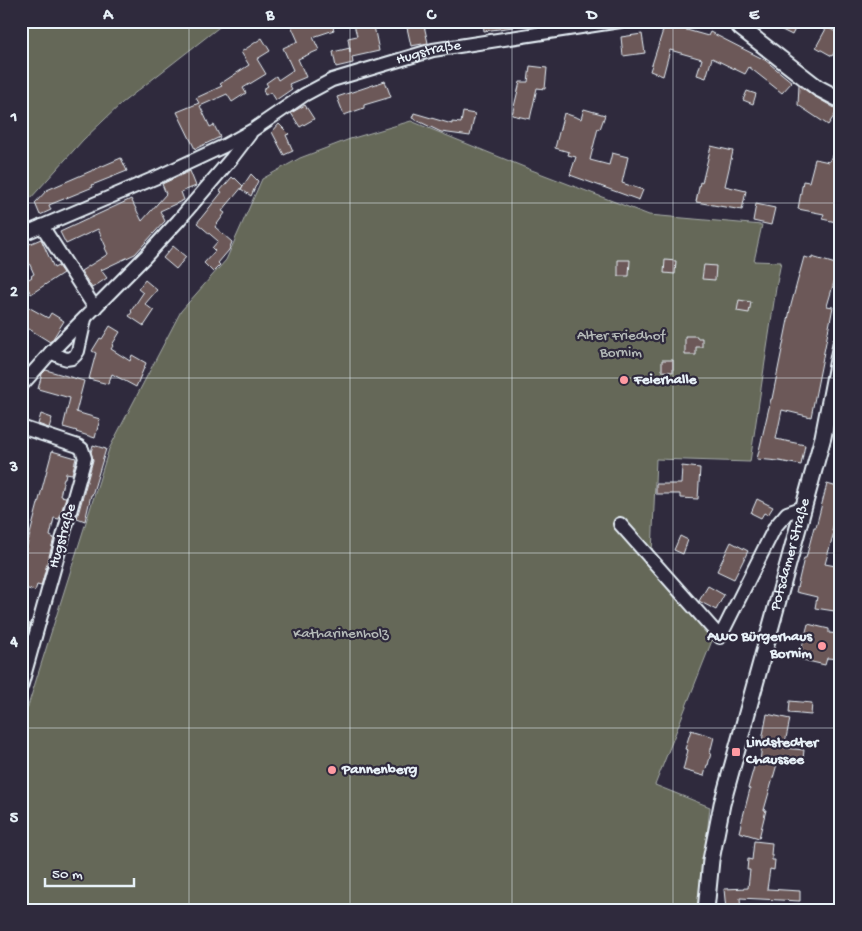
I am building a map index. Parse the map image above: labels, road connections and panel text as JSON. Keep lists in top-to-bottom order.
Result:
{
  "streets": {
    "main road": ["Potsdamer Straße"],
    "street": ["Hugstraße"]
  },
  "parks": ["Alter Friedhof Bornim", "Katharinenholz"],
  "places": {
    "other": ["Feierhalle", "AWO Bürgerhaus Bornim", "Pannenberg"],
    "transit": ["Lindstedter Chaussee"]
  },
  "scale_bar": "50 m",
  "grid": {
    "columns": [
      "A",
      "B",
      "C",
      "D",
      "E"
    ],
    "rows": [
      "1",
      "2",
      "3",
      "4",
      "5"
    ]
  }
}
